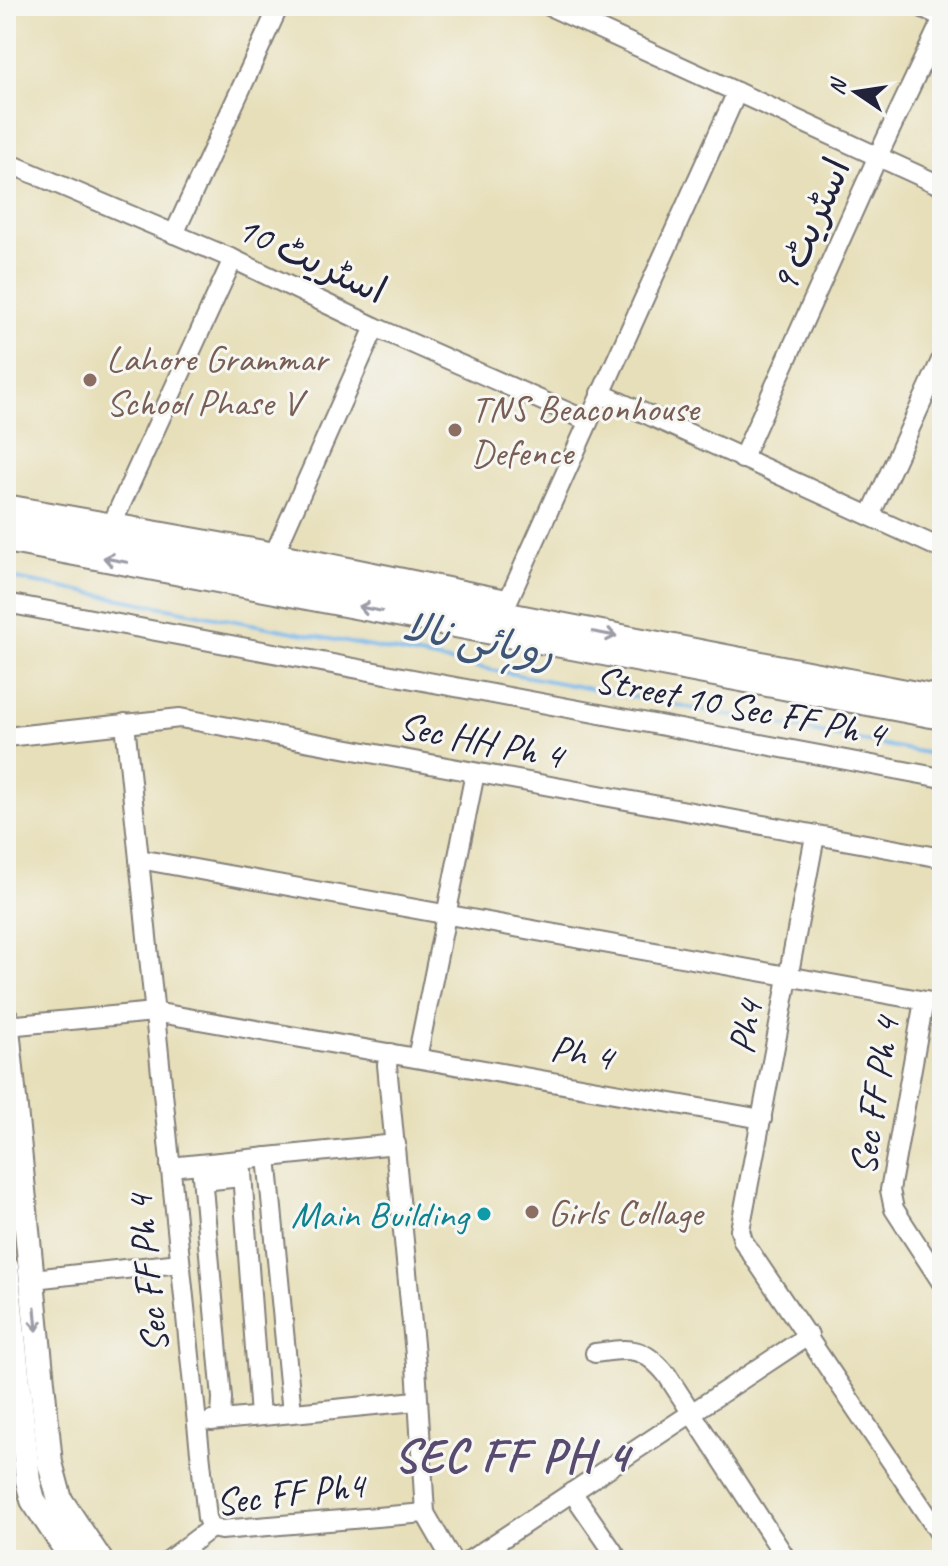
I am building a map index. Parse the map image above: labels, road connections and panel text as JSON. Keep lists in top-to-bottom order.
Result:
{
  "streets": {
    "street": [
      "اسٹریٹ 9",
      "اسٹریٹ 10",
      "Street 10 Sec FF Ph 4",
      "Sec HH Ph 4",
      "Ph4",
      "Ph 4",
      "Sec FF Ph 4",
      "Sec FF Ph4"
    ]
  },
  "crossings": [
    ["Sec HH Ph 4", "Ph4"],
    ["Sec HH Ph 4", "Sec FF Ph 4"],
    ["Ph4", "Ph 4"],
    ["Ph 4", "Sec FF Ph 4"],
    ["Sec FF Ph 4", "Sec FF Ph4"]
  ],
  "districts": ["SEC FF PH 4"],
  "water": ["روہائی نالا"],
  "places": [
    "Lahore Grammar School Phase V",
    "TNS Beaconhouse Defence",
    "Girls Collage",
    "Main Building"
  ],
  "north": "left"
}
